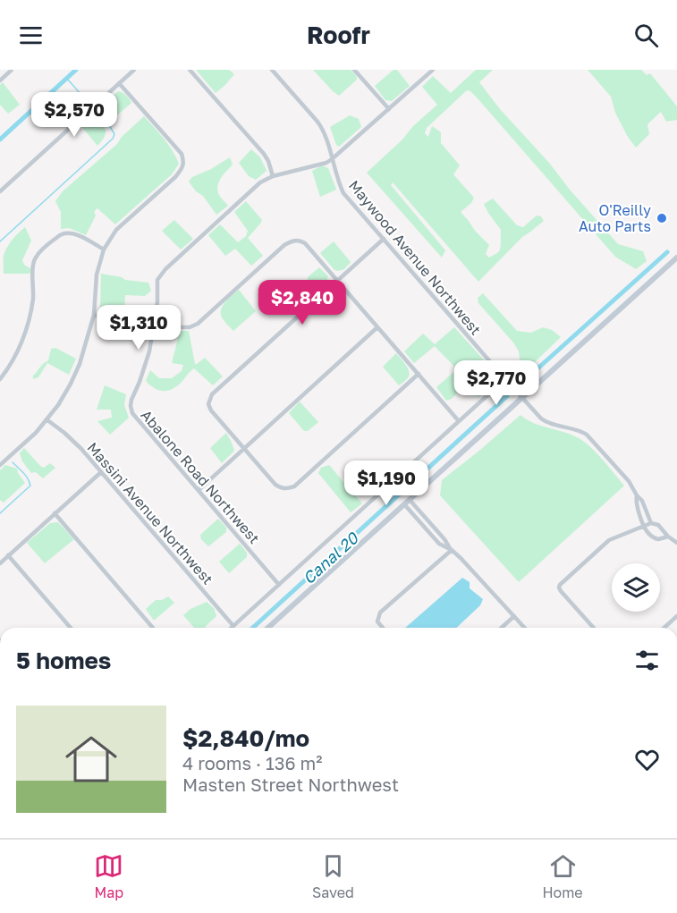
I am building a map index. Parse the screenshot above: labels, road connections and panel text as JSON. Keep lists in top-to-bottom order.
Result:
{
  "streets": {
    "street": ["Maywood Avenue Northwest", "Abalone Road Northwest", "Massini Avenue Northwest"]
  },
  "crossings": [
    ["Maywood Avenue Northwest", "Abalone Road Northwest"]
  ],
  "water": ["Canal 20"],
  "places": ["O'Reilly Auto Parts"],
  "page": {
    "header": "Roofr",
    "price": [
      "$2,570",
      "$2,840",
      "$1,310",
      "$2,770",
      "$1,190"
    ],
    "heading": "5 homes",
    "list": [
      {
        "name": "$2,840/mo",
        "note": "4 rooms · 136 m² · Masten Street Northwest"
      }
    ],
    "tabs": ["Map", "Saved", "Home"]
  }
}
